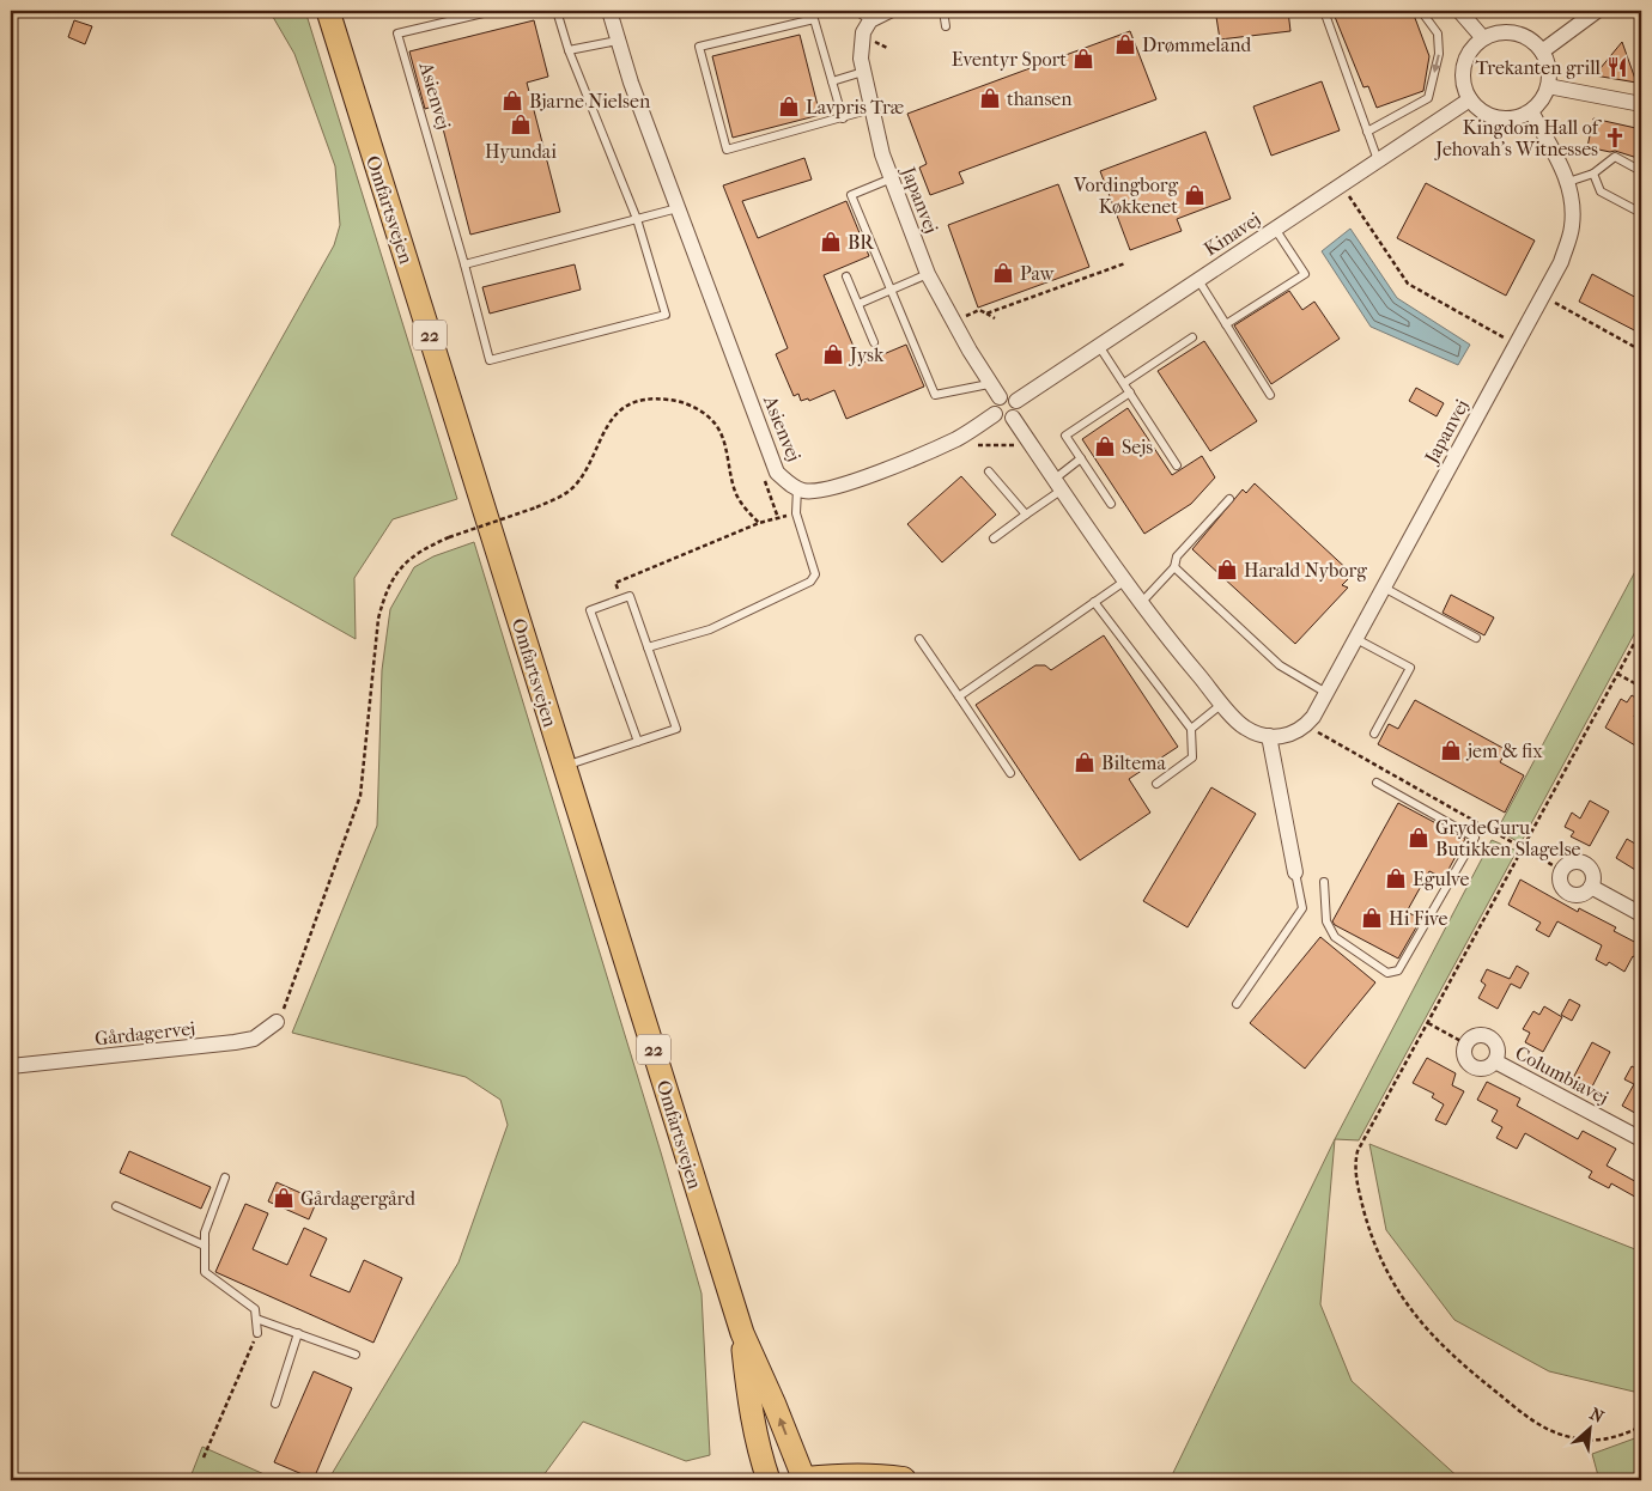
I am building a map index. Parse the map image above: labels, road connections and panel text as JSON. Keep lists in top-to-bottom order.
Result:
{
  "streets": {
    "main road": ["Omfartsvejen", "22"],
    "street": [
      "Asienvej",
      "Japanvej",
      "Kinavej",
      "Gårdagervej",
      "Columbiavej"
    ]
  },
  "crossings": [
    ["Asienvej", "Japanvej"],
    ["Asienvej", "Kinavej"],
    ["Japanvej", "Kinavej"]
  ],
  "places": {
    "shop": [
      "Drømmeland",
      "Eventyr Sport",
      "thansen",
      "Bjarne Nielsen",
      "Lavpris Træ",
      "Hyundai",
      "Vordingborg Køkkenet",
      "BR",
      "Paw",
      "Jysk",
      "Sejs",
      "Harald Nyborg",
      "jem & fix",
      "Biltema",
      "GrydeGuru Butikken Slagelse",
      "Egulve",
      "Hi Five",
      "Gårdagergård"
    ],
    "restaurant": ["Trekanten grill"],
    "church": ["Kingdom Hall of Jehovah's Witnesses"]
  },
  "north": "top right"
}
